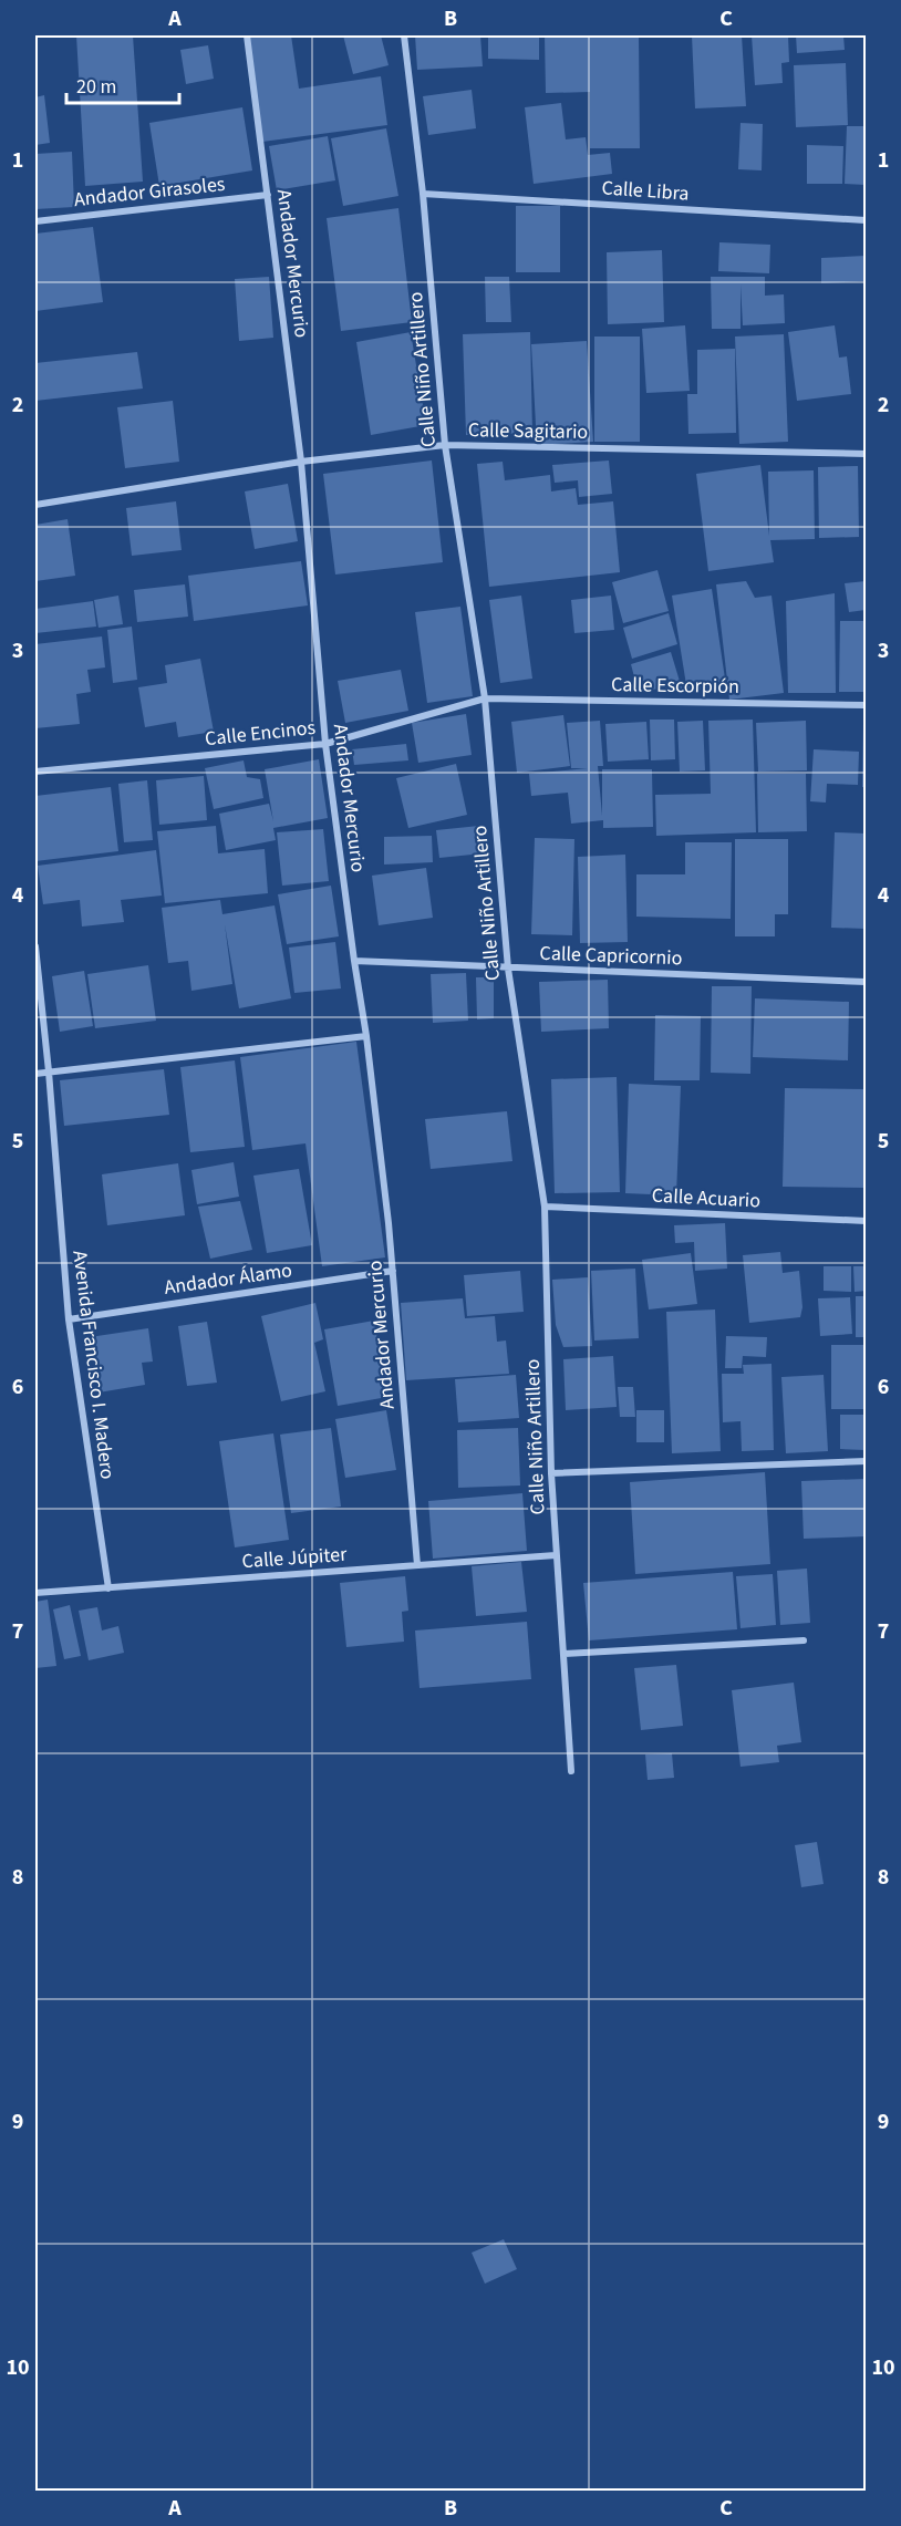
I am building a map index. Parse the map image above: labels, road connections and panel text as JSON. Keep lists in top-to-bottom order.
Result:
{
  "streets": {
    "street": [
      "Calle Libra",
      "Andador Girasoles",
      "Andador Mercurio",
      "Calle Niño Artillero",
      "Calle Sagitario",
      "Calle Escorpión",
      "Calle Encinos",
      "Calle Capricornio",
      "Calle Acuario",
      "Andador Álamo",
      "Avenida Francisco I. Madero",
      "Calle Júpiter"
    ]
  },
  "crossings": [
    ["Calle Libra", "Calle Niño Artillero"],
    ["Andador Girasoles", "Andador Mercurio"],
    ["Andador Mercurio", "Calle Sagitario"],
    ["Andador Mercurio", "Calle Encinos"],
    ["Andador Mercurio", "Calle Capricornio"],
    ["Andador Mercurio", "Andador Álamo"],
    ["Andador Mercurio", "Calle Júpiter"],
    ["Calle Niño Artillero", "Calle Sagitario"],
    ["Calle Niño Artillero", "Calle Escorpión"],
    ["Calle Niño Artillero", "Calle Encinos"],
    ["Calle Niño Artillero", "Calle Capricornio"],
    ["Calle Niño Artillero", "Calle Acuario"],
    ["Calle Niño Artillero", "Calle Júpiter"],
    ["Calle Escorpión", "Calle Encinos"],
    ["Andador Álamo", "Avenida Francisco I. Madero"],
    ["Avenida Francisco I. Madero", "Calle Júpiter"]
  ],
  "scale_bar": "20 m",
  "grid": {
    "columns": ["A", "B", "C"],
    "rows": [
      "1",
      "2",
      "3",
      "4",
      "5",
      "6",
      "7",
      "8",
      "9",
      "10"
    ]
  }
}
